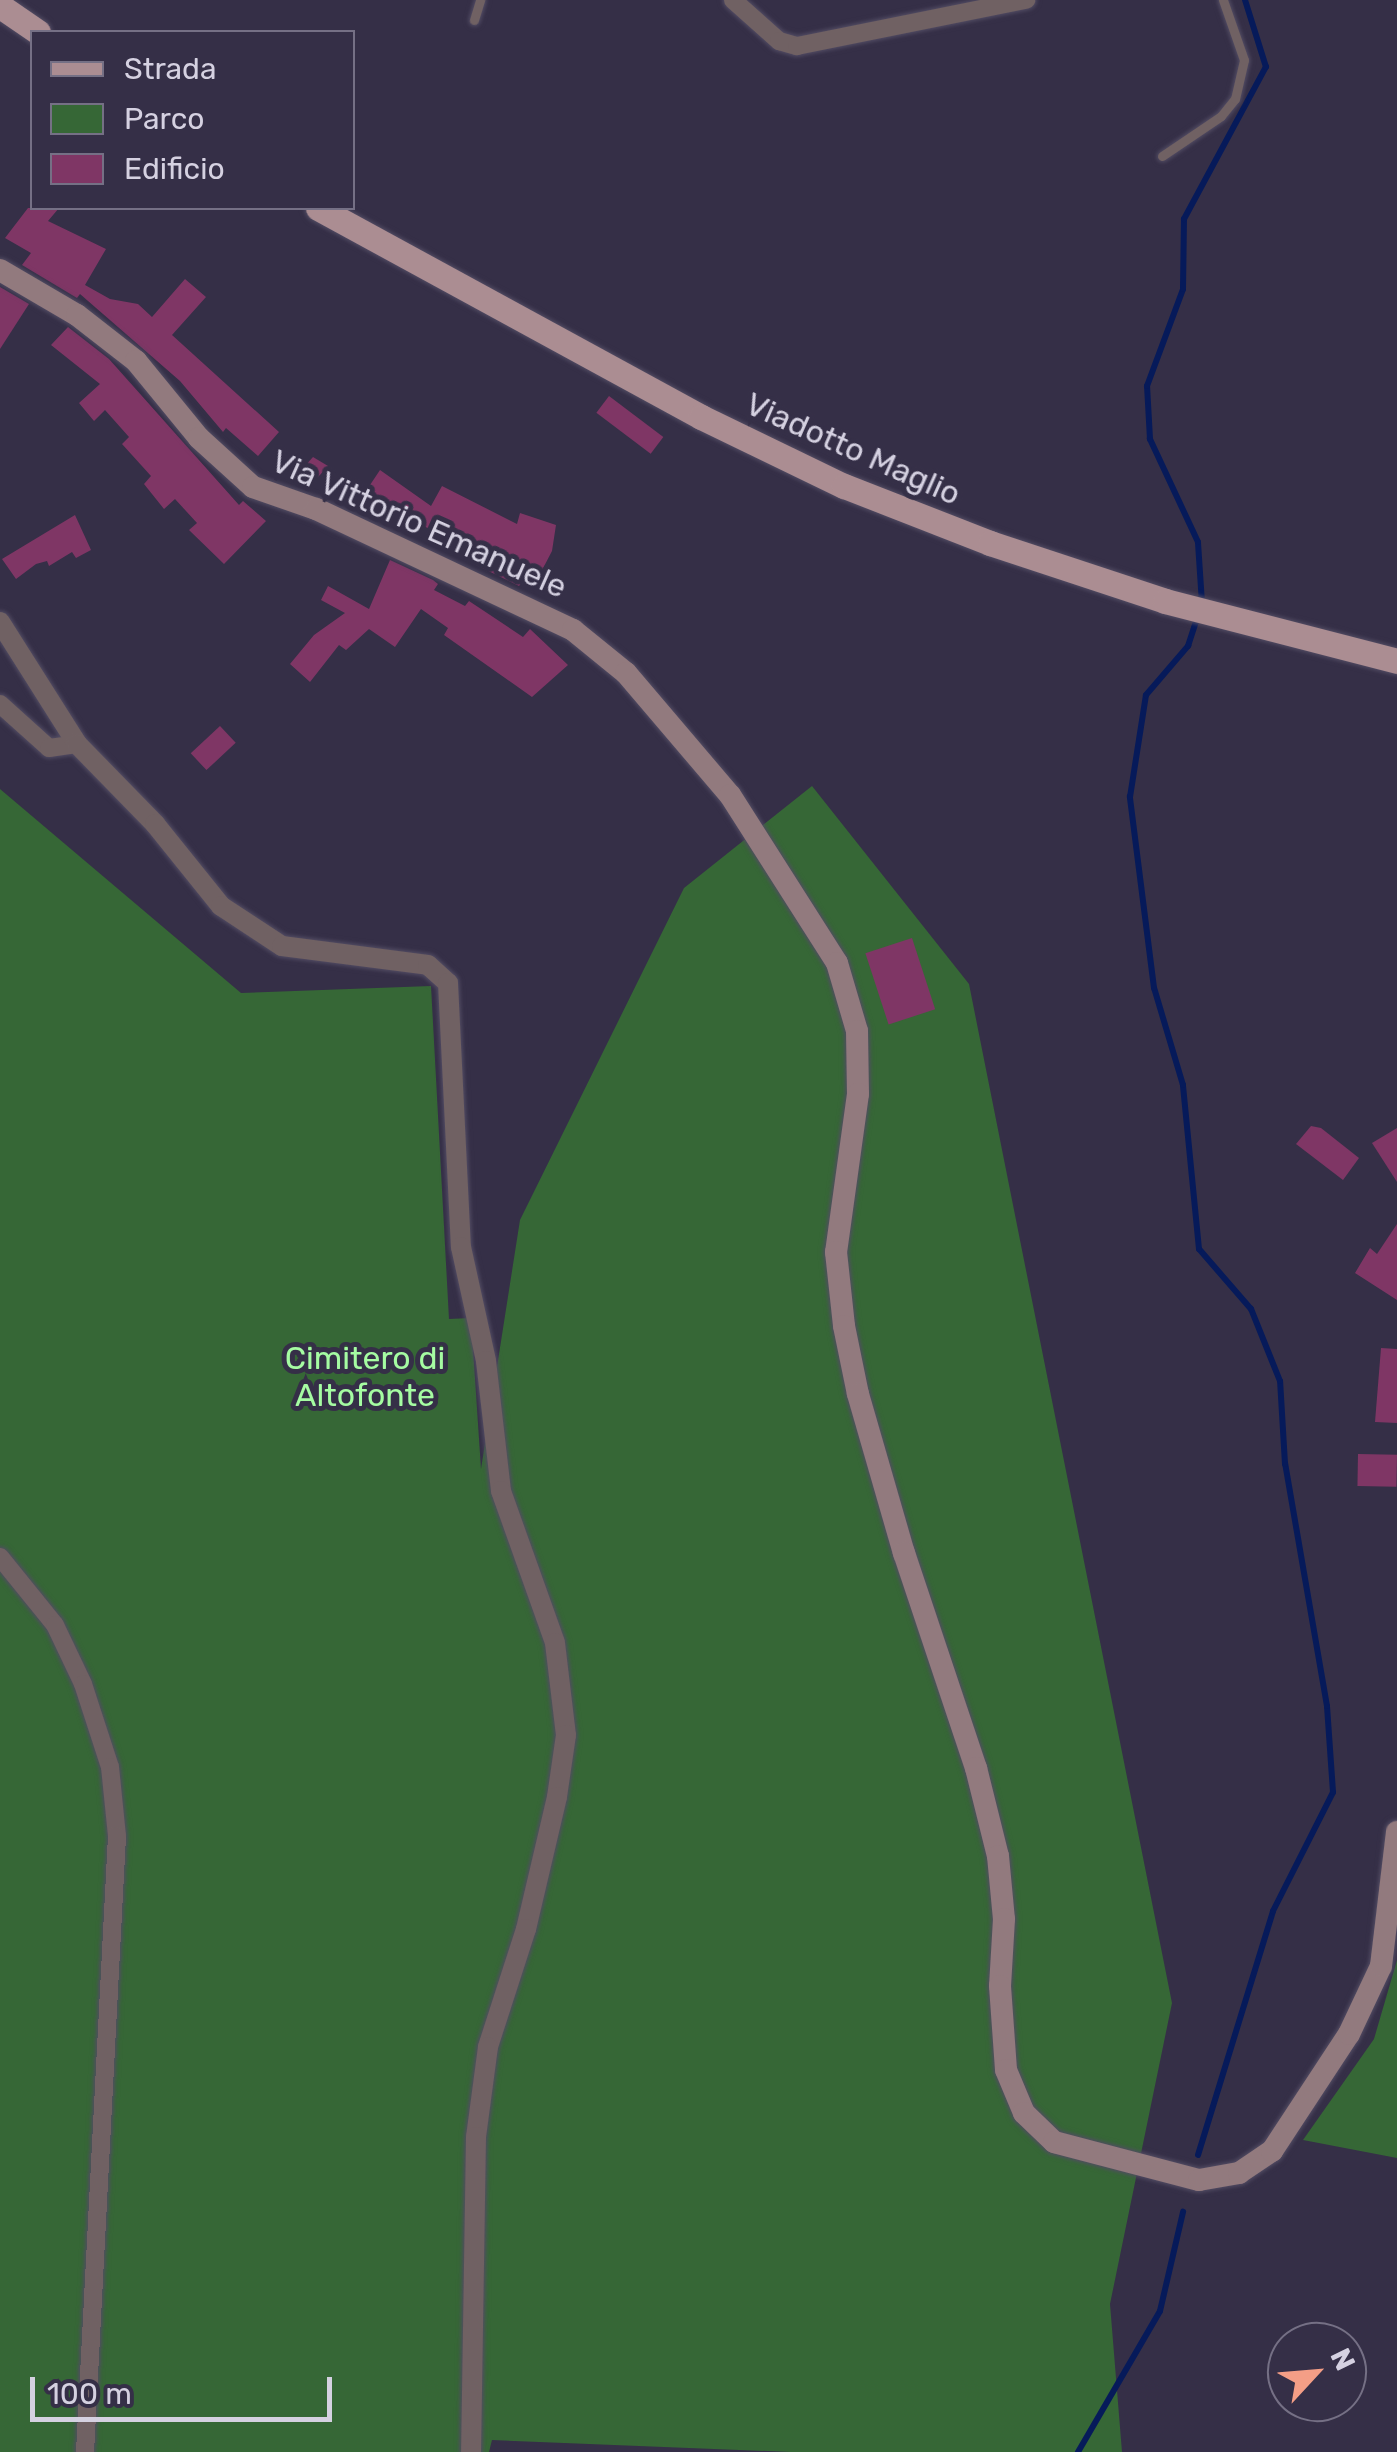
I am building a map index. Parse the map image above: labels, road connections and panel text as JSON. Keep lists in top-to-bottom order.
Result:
{
  "streets": {
    "main road": ["Viadotto Maglio", "Via Vittorio Emanuele"]
  },
  "parks": ["Cimitero di Altofonte"],
  "legend": ["Strada", "Parco", "Edificio"],
  "scale_bar": "100 m",
  "north": "top right"
}
